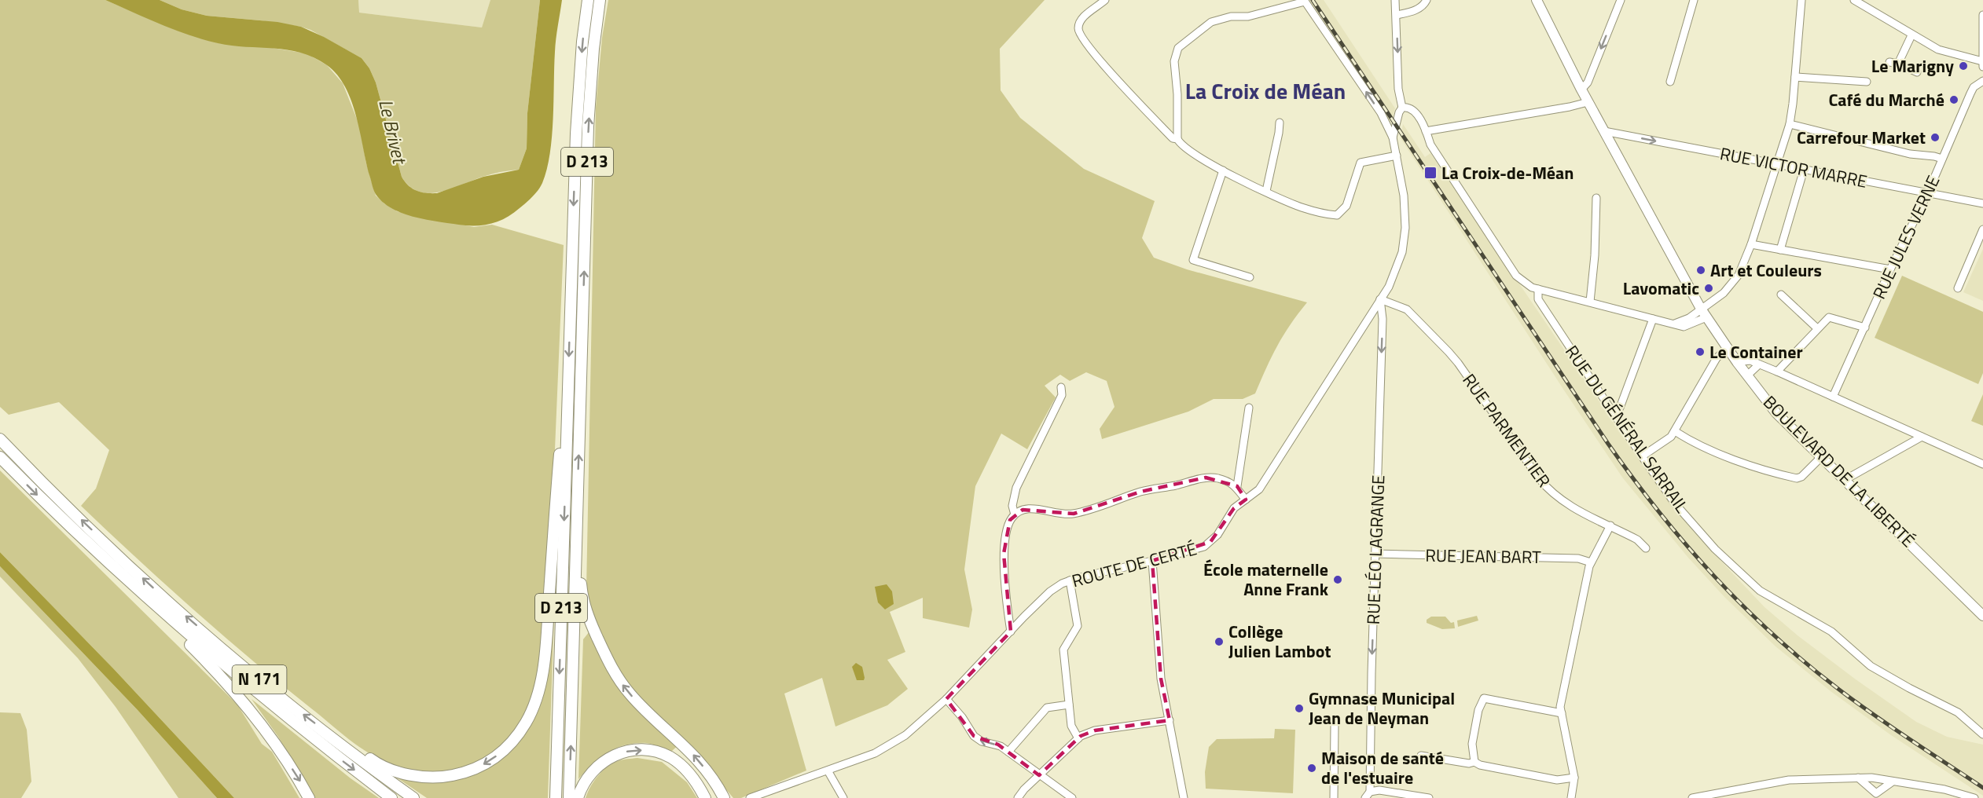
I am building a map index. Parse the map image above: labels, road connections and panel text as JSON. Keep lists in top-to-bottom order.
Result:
{
  "streets": {
    "highway": ["D 213", "N 171"],
    "main road": ["BOULEVARD DE LA LIBERTÉ"],
    "street": [
      "RUE VICTOR MARRE",
      "RUE JULES VERNE",
      "RUE DU GÉNÉRAL SARRAIL",
      "RUE PARMENTIER",
      "RUE LÉO LAGRANGE",
      "RUE JEAN BART",
      "ROUTE DE CERTÉ"
    ]
  },
  "crossings": [
    ["RUE VICTOR MARRE", "RUE JULES VERNE"],
    ["RUE VICTOR MARRE", "BOULEVARD DE LA LIBERTÉ"],
    ["RUE PARMENTIER", "RUE LÉO LAGRANGE"],
    ["RUE PARMENTIER", "ROUTE DE CERTÉ"],
    ["RUE LÉO LAGRANGE", "RUE JEAN BART"],
    ["RUE LÉO LAGRANGE", "ROUTE DE CERTÉ"]
  ],
  "one_way": ["RUE VICTOR MARRE", "RUE LÉO LAGRANGE"],
  "districts": ["La Croix de Méan"],
  "water": ["Le Brivet"],
  "places": {
    "other": [
      "Le Marigny",
      "Café du Marché",
      "Carrefour Market",
      "Art et Couleurs",
      "Lavomatic",
      "Le Container",
      "École maternelle Anne Frank",
      "Collège Julien Lambot",
      "Gymnase Municipal Jean de Neyman",
      "Maison de santé de l'estuaire"
    ],
    "transit": ["La Croix-de-Méan"]
  }
}
